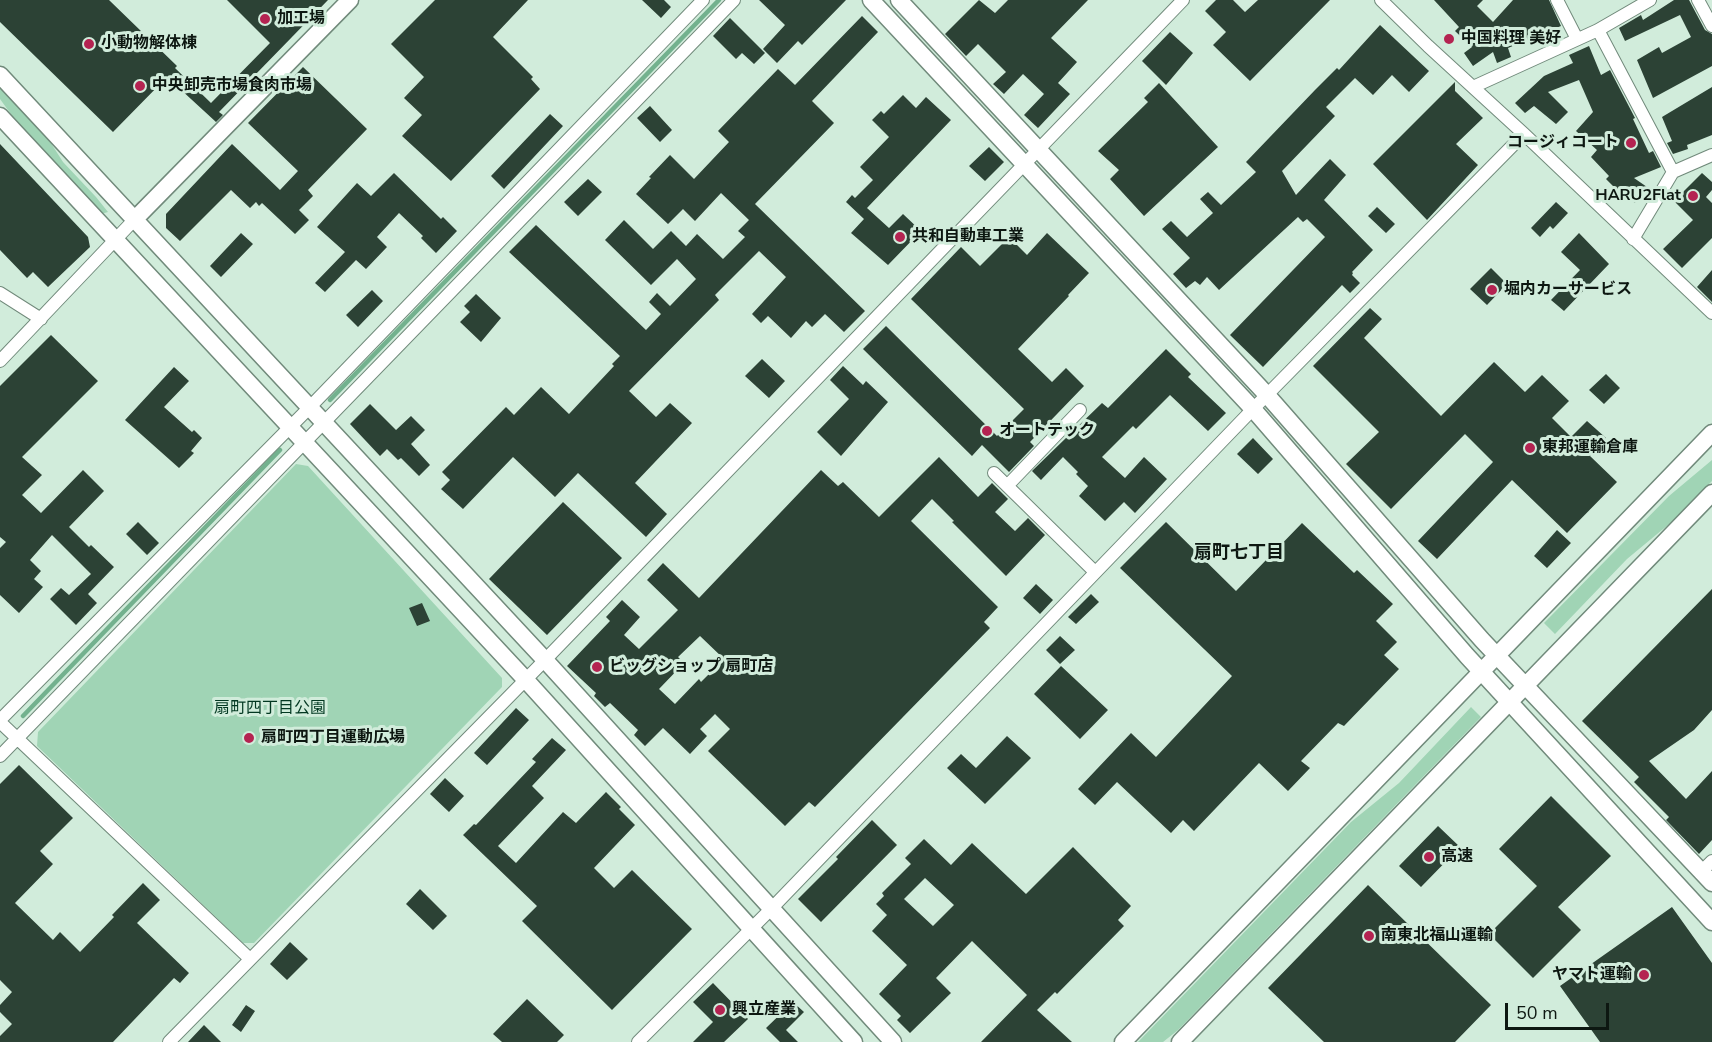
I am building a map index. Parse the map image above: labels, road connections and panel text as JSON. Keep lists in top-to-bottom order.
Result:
{
  "districts": ["扇町七丁目"],
  "parks": ["扇町四丁目公園"],
  "places": [
    "加工場",
    "中国料理 美好",
    "小動物解体棟",
    "中央卸売市場食肉市場",
    "コージィコート",
    "HARU2Flat",
    "共和自動車工業",
    "堀内カーサービス",
    "オートテック",
    "東邦運輸倉庫",
    "ビッグショップ 扇町店",
    "扇町四丁目運動広場",
    "高速",
    "南東北福山運輸",
    "ヤマト運輸",
    "興立産業"
  ],
  "scale_bar": "50 m"
}
